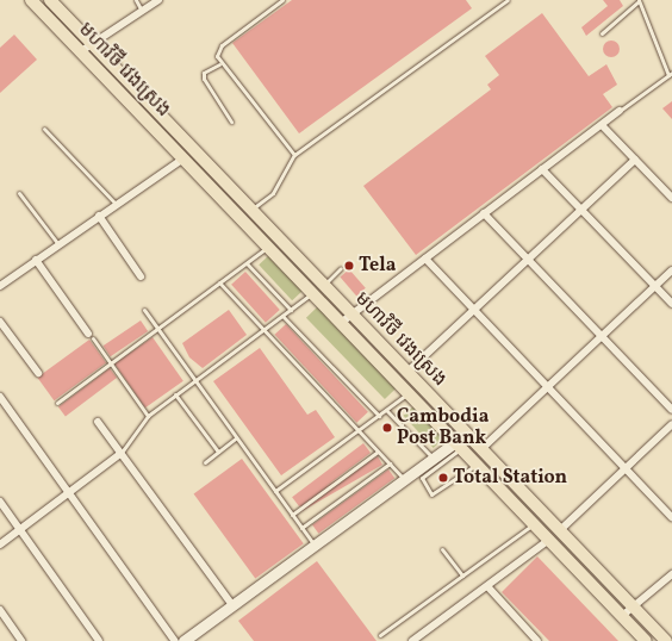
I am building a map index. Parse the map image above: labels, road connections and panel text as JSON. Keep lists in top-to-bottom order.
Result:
{
  "streets": {
    "main road": ["មហាវិថី វេងស្រេង"]
  },
  "places": ["Tela", "Cambodia Post Bank", "Total Station"]
}
